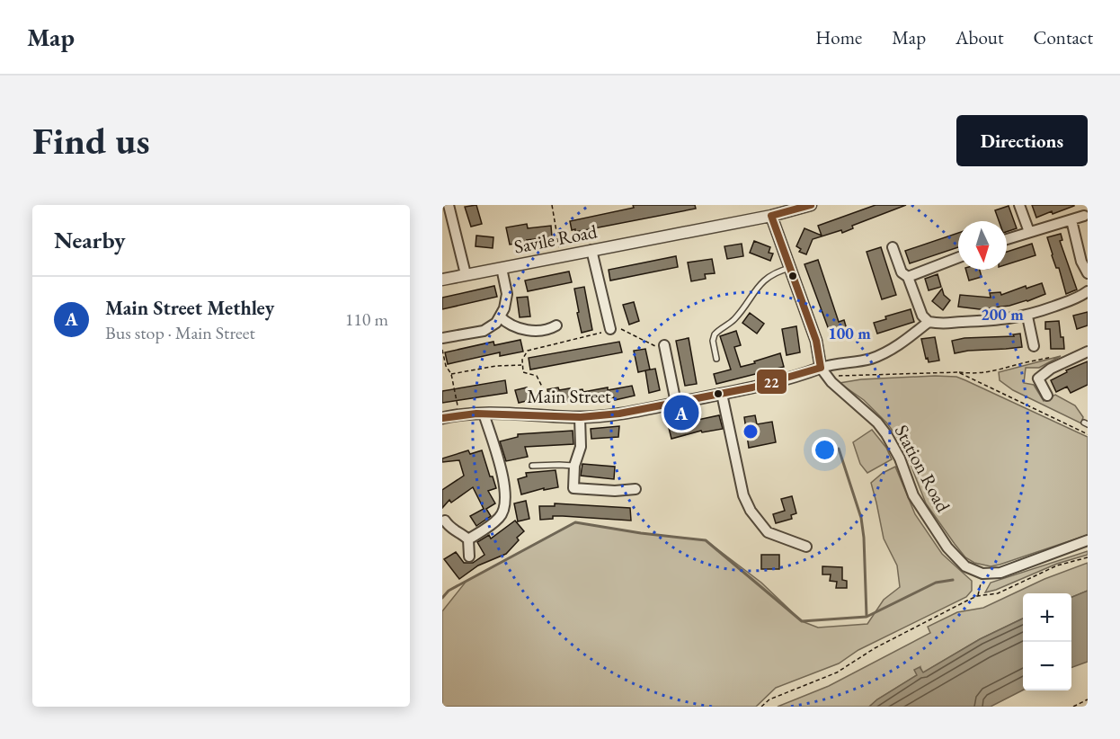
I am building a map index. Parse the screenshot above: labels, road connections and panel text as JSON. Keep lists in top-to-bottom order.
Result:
{
  "streets": {
    "street": ["Savile Road", "Main Street", "Station Road"]
  },
  "crossings": [
    ["Main Street", "Station Road"]
  ],
  "lines": ["transit line 22"],
  "north": "bottom",
  "page": {
    "header": "Map",
    "nav": [
      "Home",
      "Map",
      "About",
      "Contact"
    ],
    "buttons": "Directions",
    "title": "Find us",
    "heading": "Nearby",
    "list": [
      {
        "mark": "A",
        "name": "Main Street Methley",
        "note": "Bus stop · Main Street",
        "value": "110 m"
      }
    ],
    "pins": "A",
    "map_buttons": ["+", "−"]
  },
  "rings": ["200 m", "100 m"]
}
